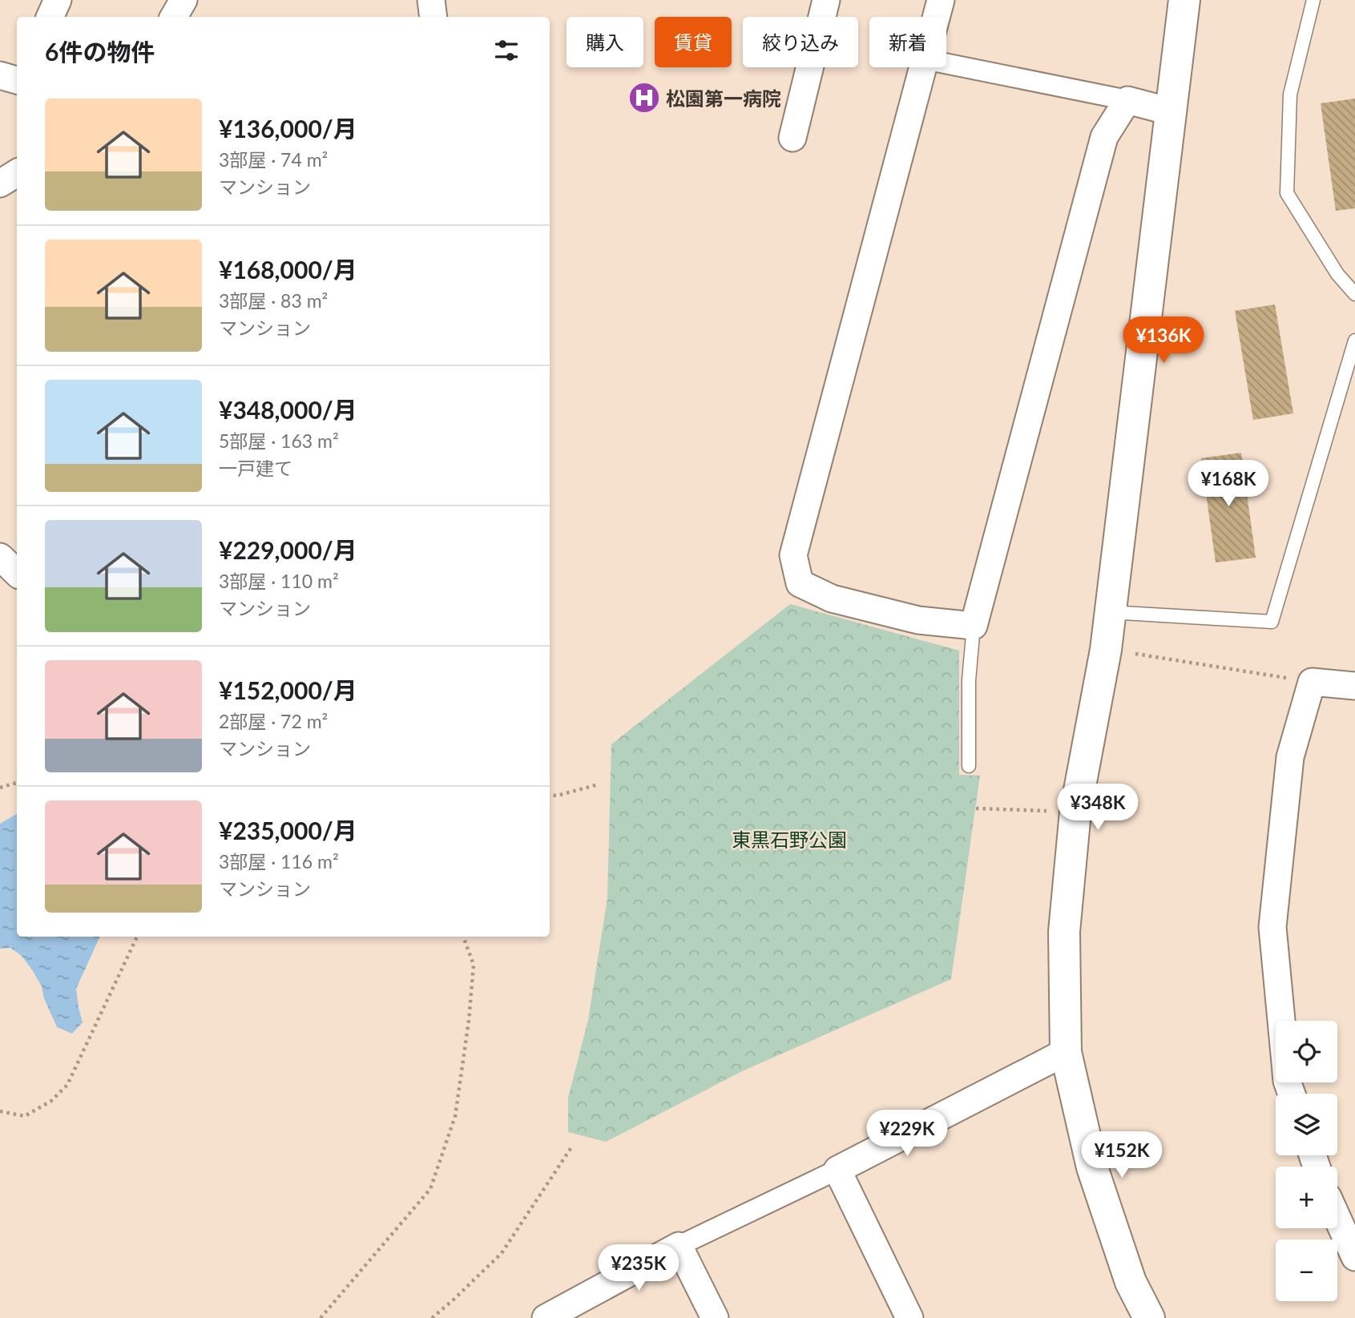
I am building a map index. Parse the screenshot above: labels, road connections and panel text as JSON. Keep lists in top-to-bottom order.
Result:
{
  "parks": ["東黒石野公園"],
  "places": {
    "hospital": ["松園第一病院"]
  },
  "page": {
    "chip": [
      "購入",
      "賃貸",
      "絞り込み",
      "新着"
    ],
    "heading": "6件の物件",
    "list": [
      {
        "name": "¥136,000/月",
        "note": "3部屋 · 74 m² · マンション"
      },
      {
        "name": "¥168,000/月",
        "note": "3部屋 · 83 m² · マンション"
      },
      {
        "name": "¥348,000/月",
        "note": "5部屋 · 163 m² · 一戸建て"
      },
      {
        "name": "¥229,000/月",
        "note": "3部屋 · 110 m² · マンション"
      },
      {
        "name": "¥152,000/月",
        "note": "2部屋 · 72 m² · マンション"
      },
      {
        "name": "¥235,000/月",
        "note": "3部屋 · 116 m² · マンション"
      }
    ],
    "price": [
      "¥136K",
      "¥168K",
      "¥348K",
      "¥229K",
      "¥152K",
      "¥235K"
    ],
    "map_buttons": ["+", "−"]
  }
}
